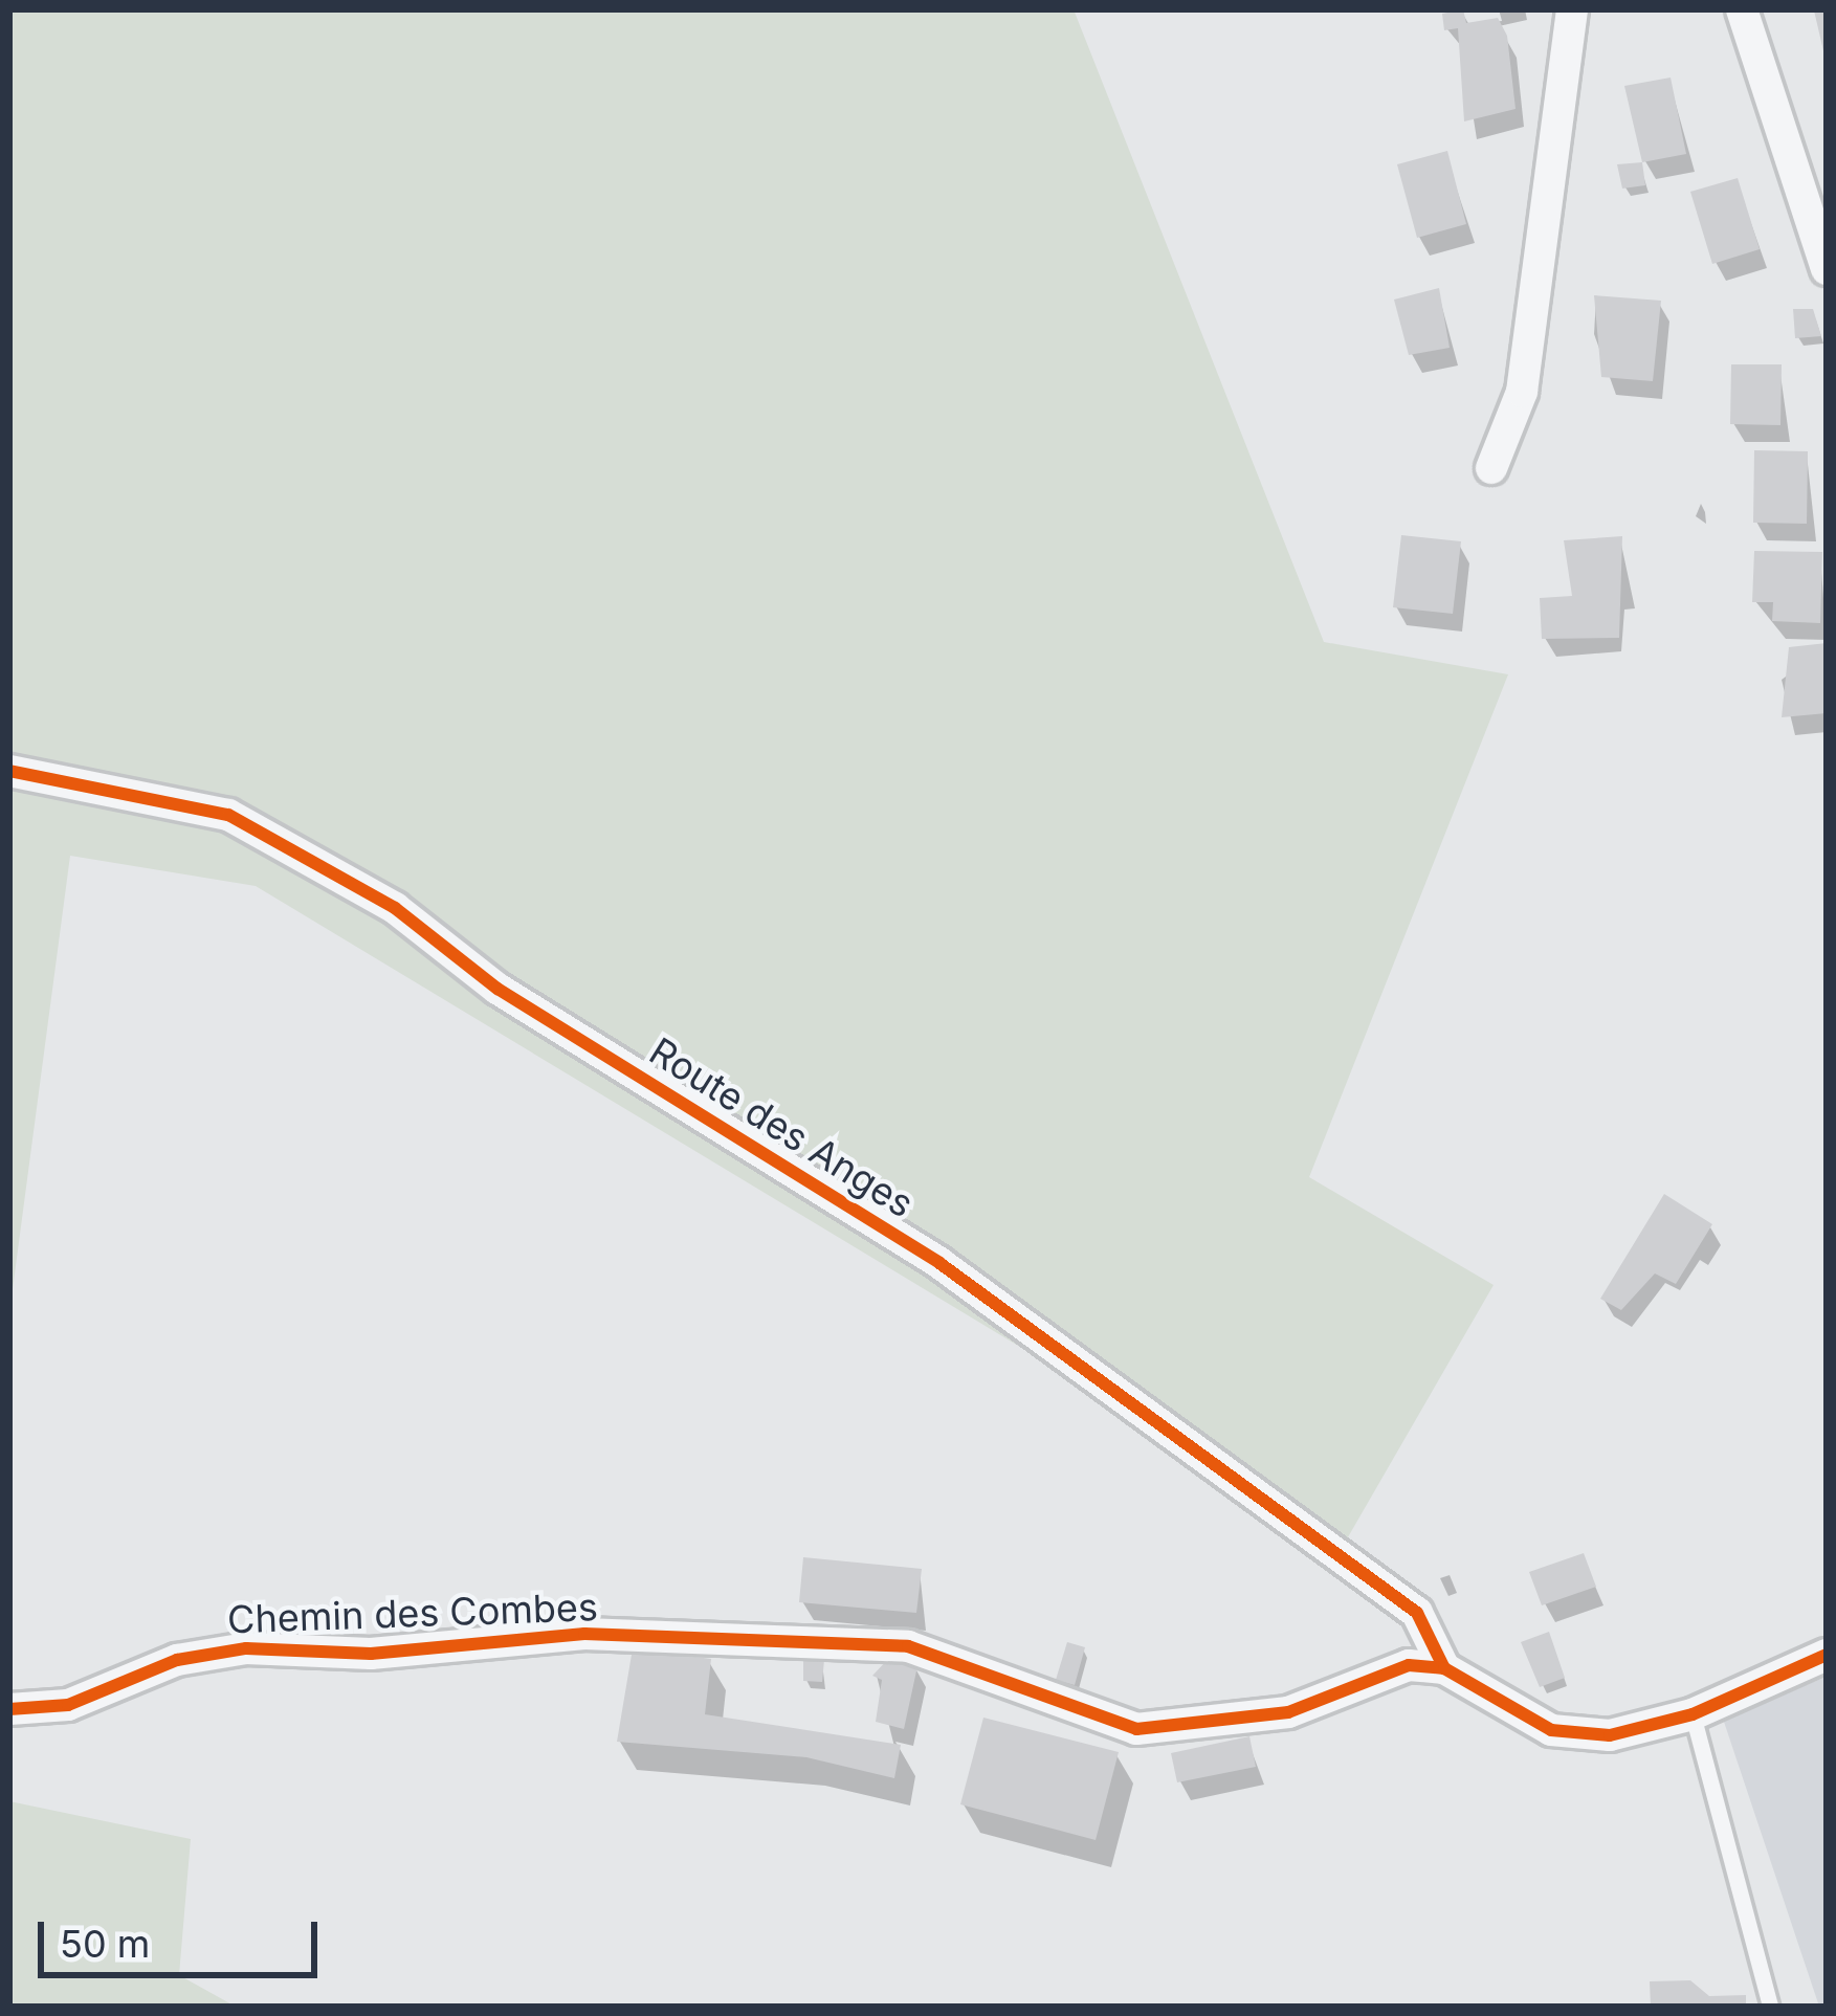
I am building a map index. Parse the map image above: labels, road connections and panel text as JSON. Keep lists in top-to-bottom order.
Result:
{
  "streets": {
    "street": ["Route des Anges", "Chemin des Combes"]
  },
  "crossings": [
    ["Route des Anges", "Chemin des Combes"]
  ],
  "scale_bar": "50 m"
}
